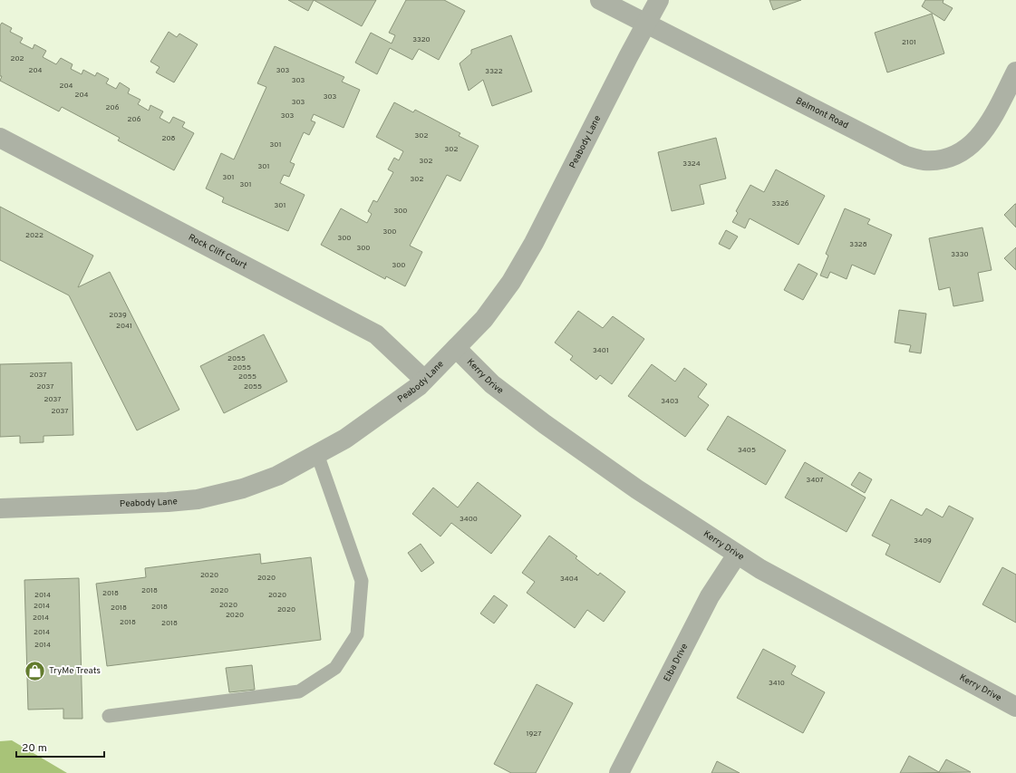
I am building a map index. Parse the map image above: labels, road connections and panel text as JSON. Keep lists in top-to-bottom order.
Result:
{
  "streets": {
    "street": [
      "Belmont Road",
      "Peabody Lane",
      "Rock Cliff Court",
      "Kerry Drive",
      "Elba Drive"
    ]
  },
  "crossings": [
    ["Belmont Road", "Peabody Lane"],
    ["Peabody Lane", "Rock Cliff Court"],
    ["Peabody Lane", "Kerry Drive"],
    ["Kerry Drive", "Elba Drive"]
  ],
  "places": {
    "shop": ["TryMe Treats"]
  },
  "house_numbers": [
    "3320",
    "2101",
    "202",
    "204",
    "303",
    "3322",
    "303",
    "204",
    "204",
    "303",
    "303",
    "206",
    "303",
    "206",
    "302",
    "208",
    "301",
    "302",
    "302",
    "3324",
    "301",
    "301",
    "302",
    "301",
    "3326",
    "301",
    "300",
    "300",
    "2022",
    "300",
    "3328",
    "300",
    "3330",
    "300",
    "2039",
    "2041",
    "3401",
    "2055",
    "2055",
    "2037",
    "2055",
    "2037",
    "2055",
    "2037",
    "3403",
    "2037",
    "3405",
    "3407",
    "3400",
    "3409",
    "2020",
    "2020",
    "3404",
    "2018",
    "2020",
    "2018",
    "2014",
    "2020",
    "2020",
    "2014",
    "2018",
    "2018",
    "2020",
    "2020",
    "2014",
    "2018",
    "2018",
    "2014",
    "2014",
    "3410",
    "1927"
  ],
  "scale_bar": "20 m"
}
